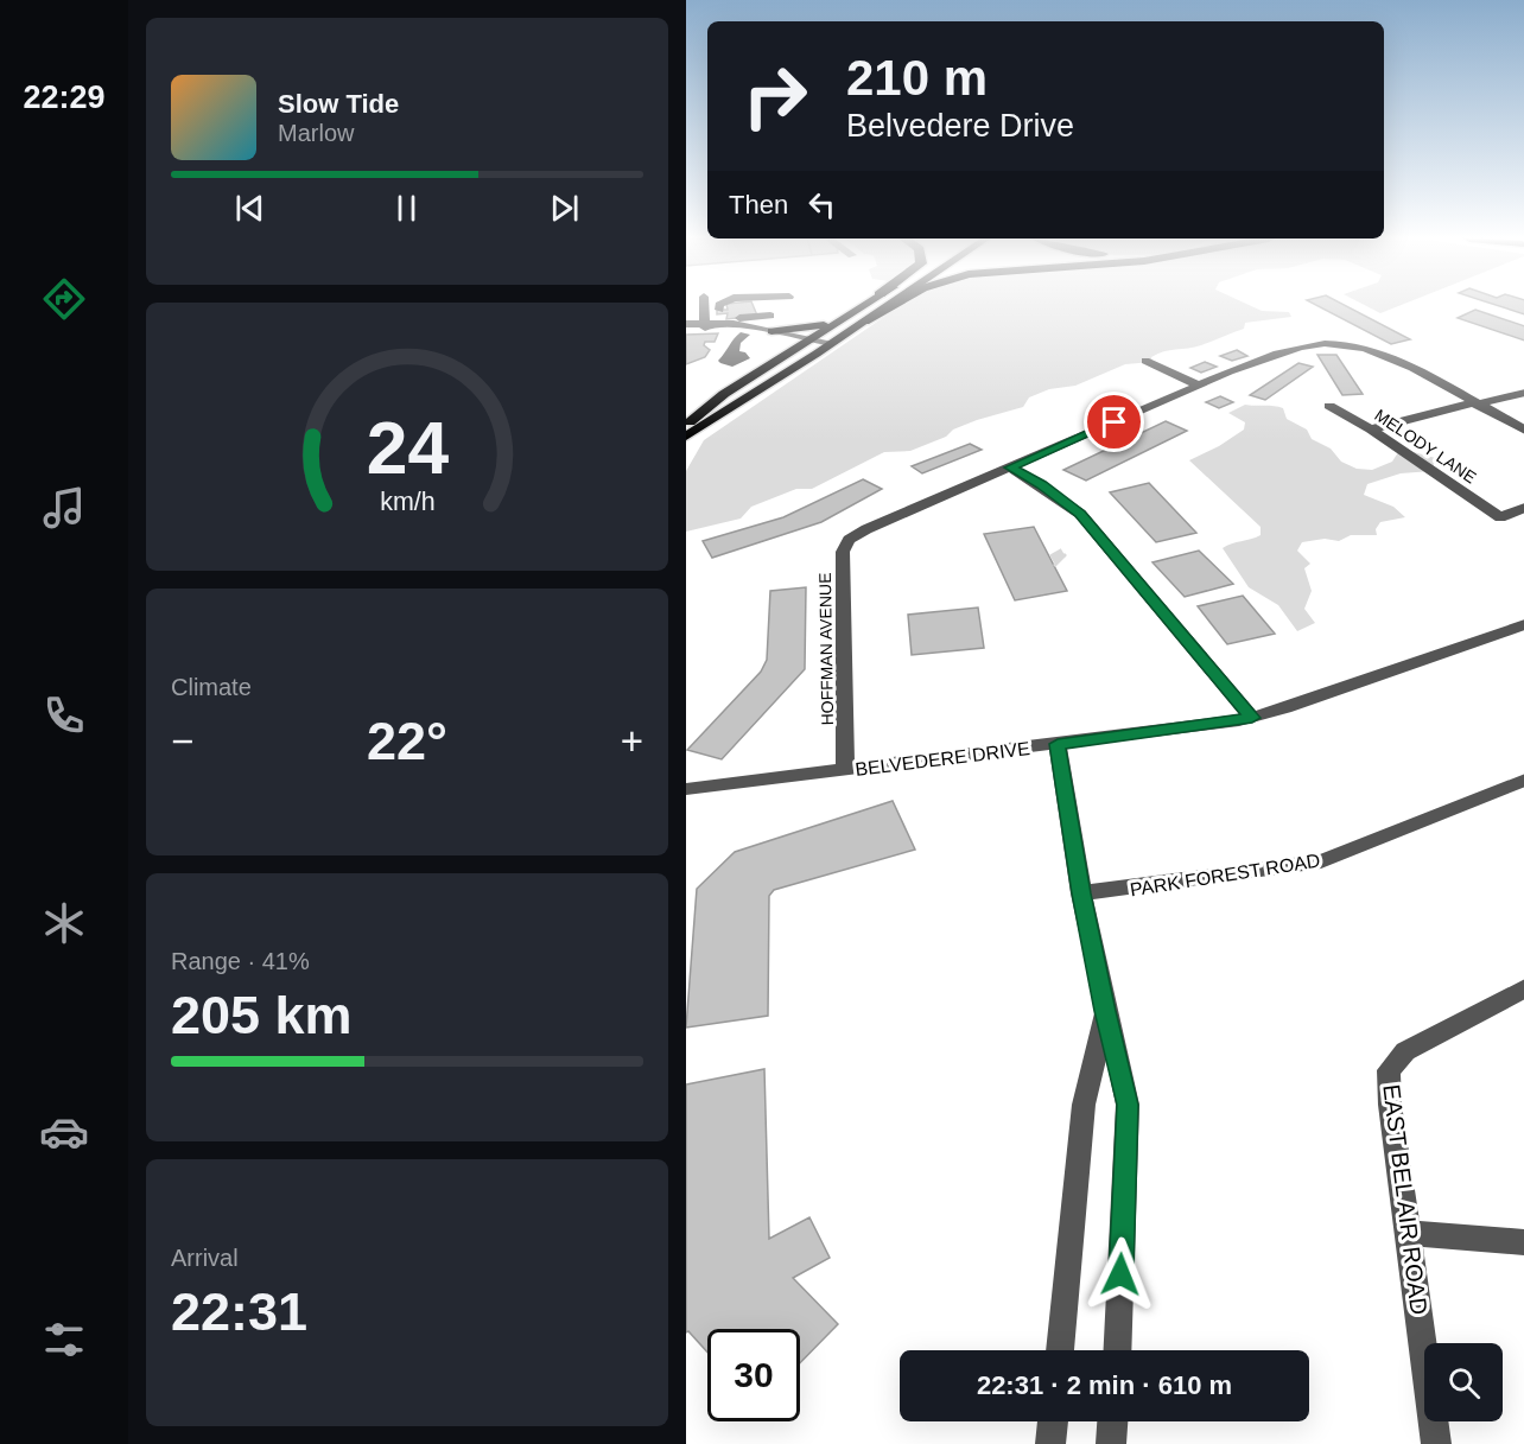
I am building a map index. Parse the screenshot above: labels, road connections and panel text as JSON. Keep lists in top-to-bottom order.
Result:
{
  "streets": {
    "street": [
      "MELODY LANE",
      "HOFFMAN AVENUE",
      "BELVEDERE DRIVE",
      "PARK FOREST ROAD",
      "EAST BEL AIR ROAD"
    ]
  },
  "crossings": [
    ["HOFFMAN AVENUE", "BELVEDERE DRIVE"]
  ],
  "page": {
    "tabs": "22:29",
    "turn": ["210 m", "Belvedere Drive"],
    "song": ["Slow Tide", "Marlow"],
    "then": "Then",
    "tile": [
      "Climate",
      ["Range · 41%", "205 km"],
      ["Arrival", "22:31"]
    ],
    "heat": ["−", "22°", "+"],
    "limit": "30",
    "trip": "22:31 · 2 min · 610 m",
    "gauge": ["24", "km/h"]
  }
}
